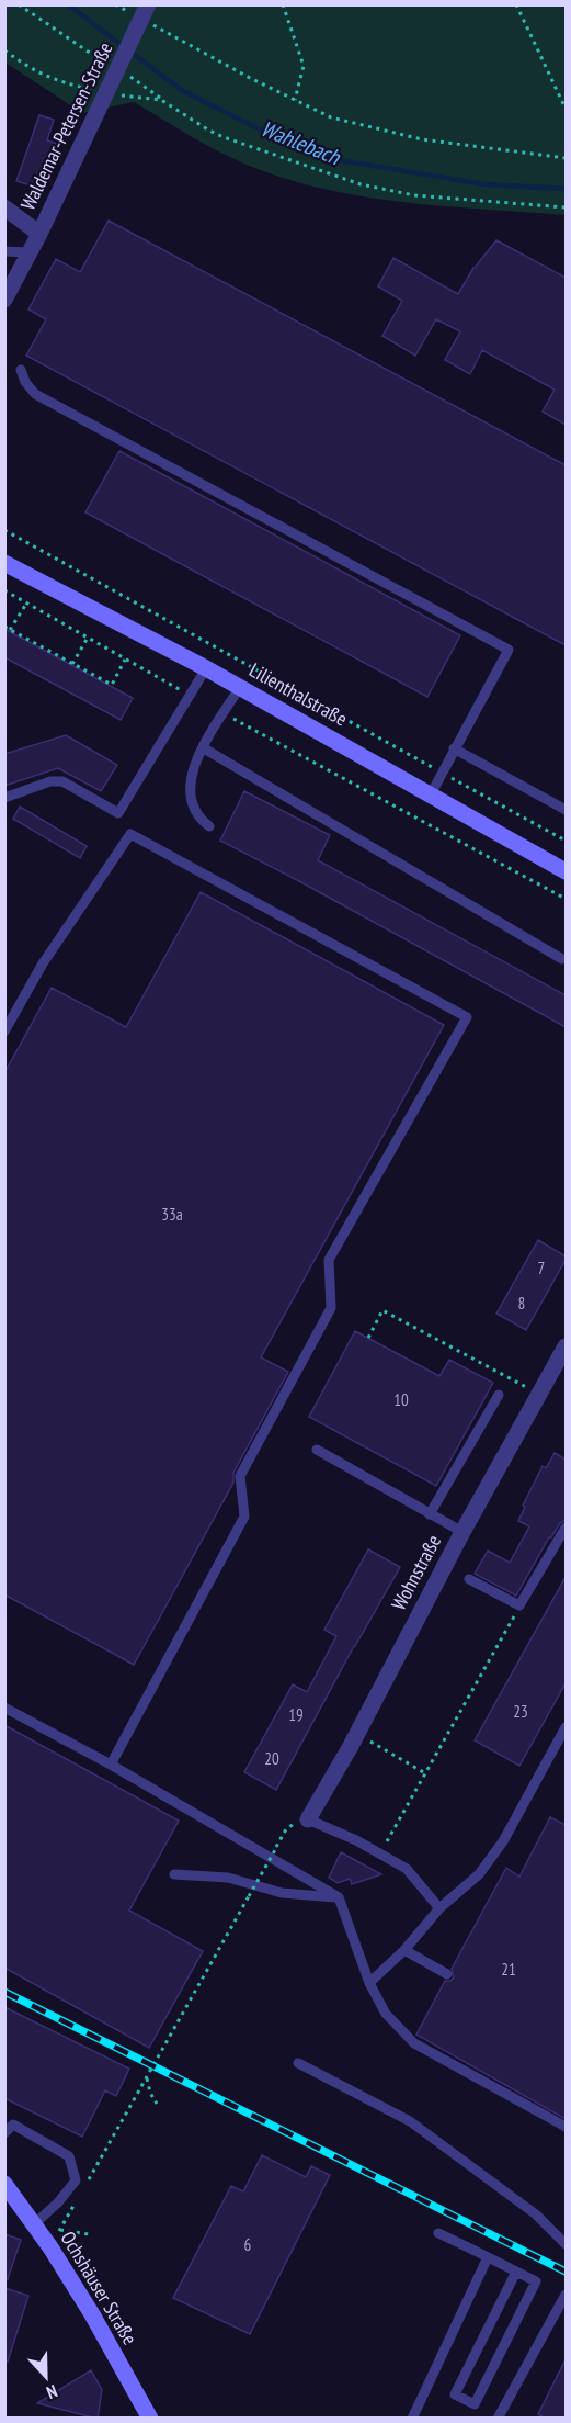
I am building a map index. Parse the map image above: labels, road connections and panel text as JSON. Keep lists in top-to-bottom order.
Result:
{
  "streets": {
    "main road": ["Lilienthalstraße", "Ochshäuser Straße"],
    "street": ["Waldemar-Petersen-Straße", "Wohnstraße"]
  },
  "water": ["Wahlebach"],
  "house_numbers": [
    "33a",
    "7",
    "8",
    "10",
    "23",
    "19",
    "20",
    "21",
    "6"
  ],
  "north": "bottom"
}
